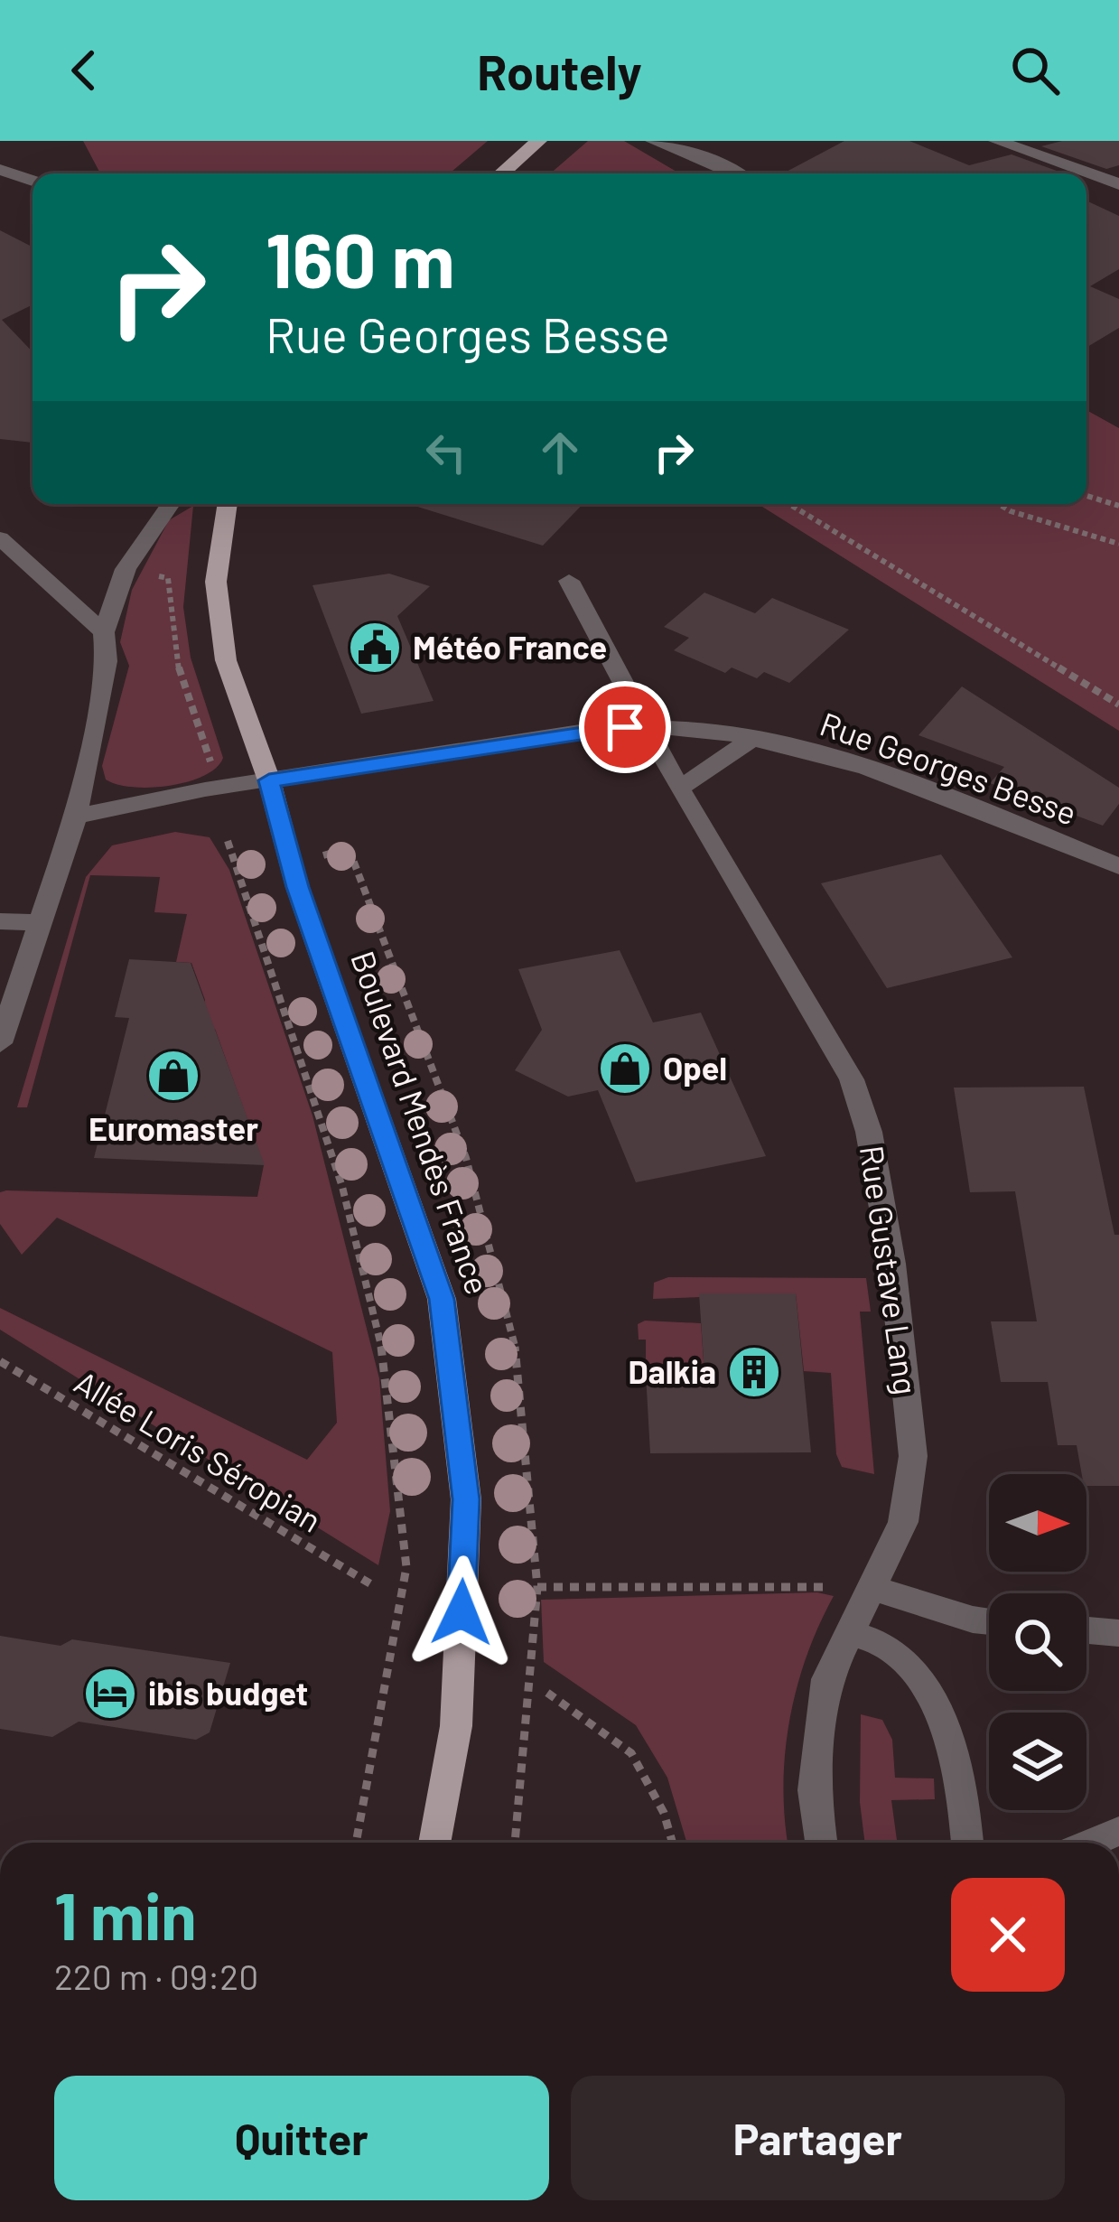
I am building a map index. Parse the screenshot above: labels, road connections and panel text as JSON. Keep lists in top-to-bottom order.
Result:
{
  "streets": {
    "main road": ["Boulevard Mendès France"],
    "street": ["Rue Georges Besse", "Rue Gustave Lang"],
    "path": ["Allée Loris Séropian"]
  },
  "crossings": [
    ["Rue Georges Besse", "Boulevard Mendès France"],
    ["Rue Georges Besse", "Rue Gustave Lang"]
  ],
  "places": {
    "public building": ["Météo France"],
    "shop": ["Opel", "Euromaster"],
    "building": ["Dalkia"],
    "hotel": ["ibis budget"]
  },
  "north": "right",
  "page": {
    "header": "Routely",
    "turn": ["160 m", "Rue Georges Besse"],
    "heading": ["1 min", "220 m · 09:20"],
    "buttons": ["Quitter", "Partager"]
  }
}
